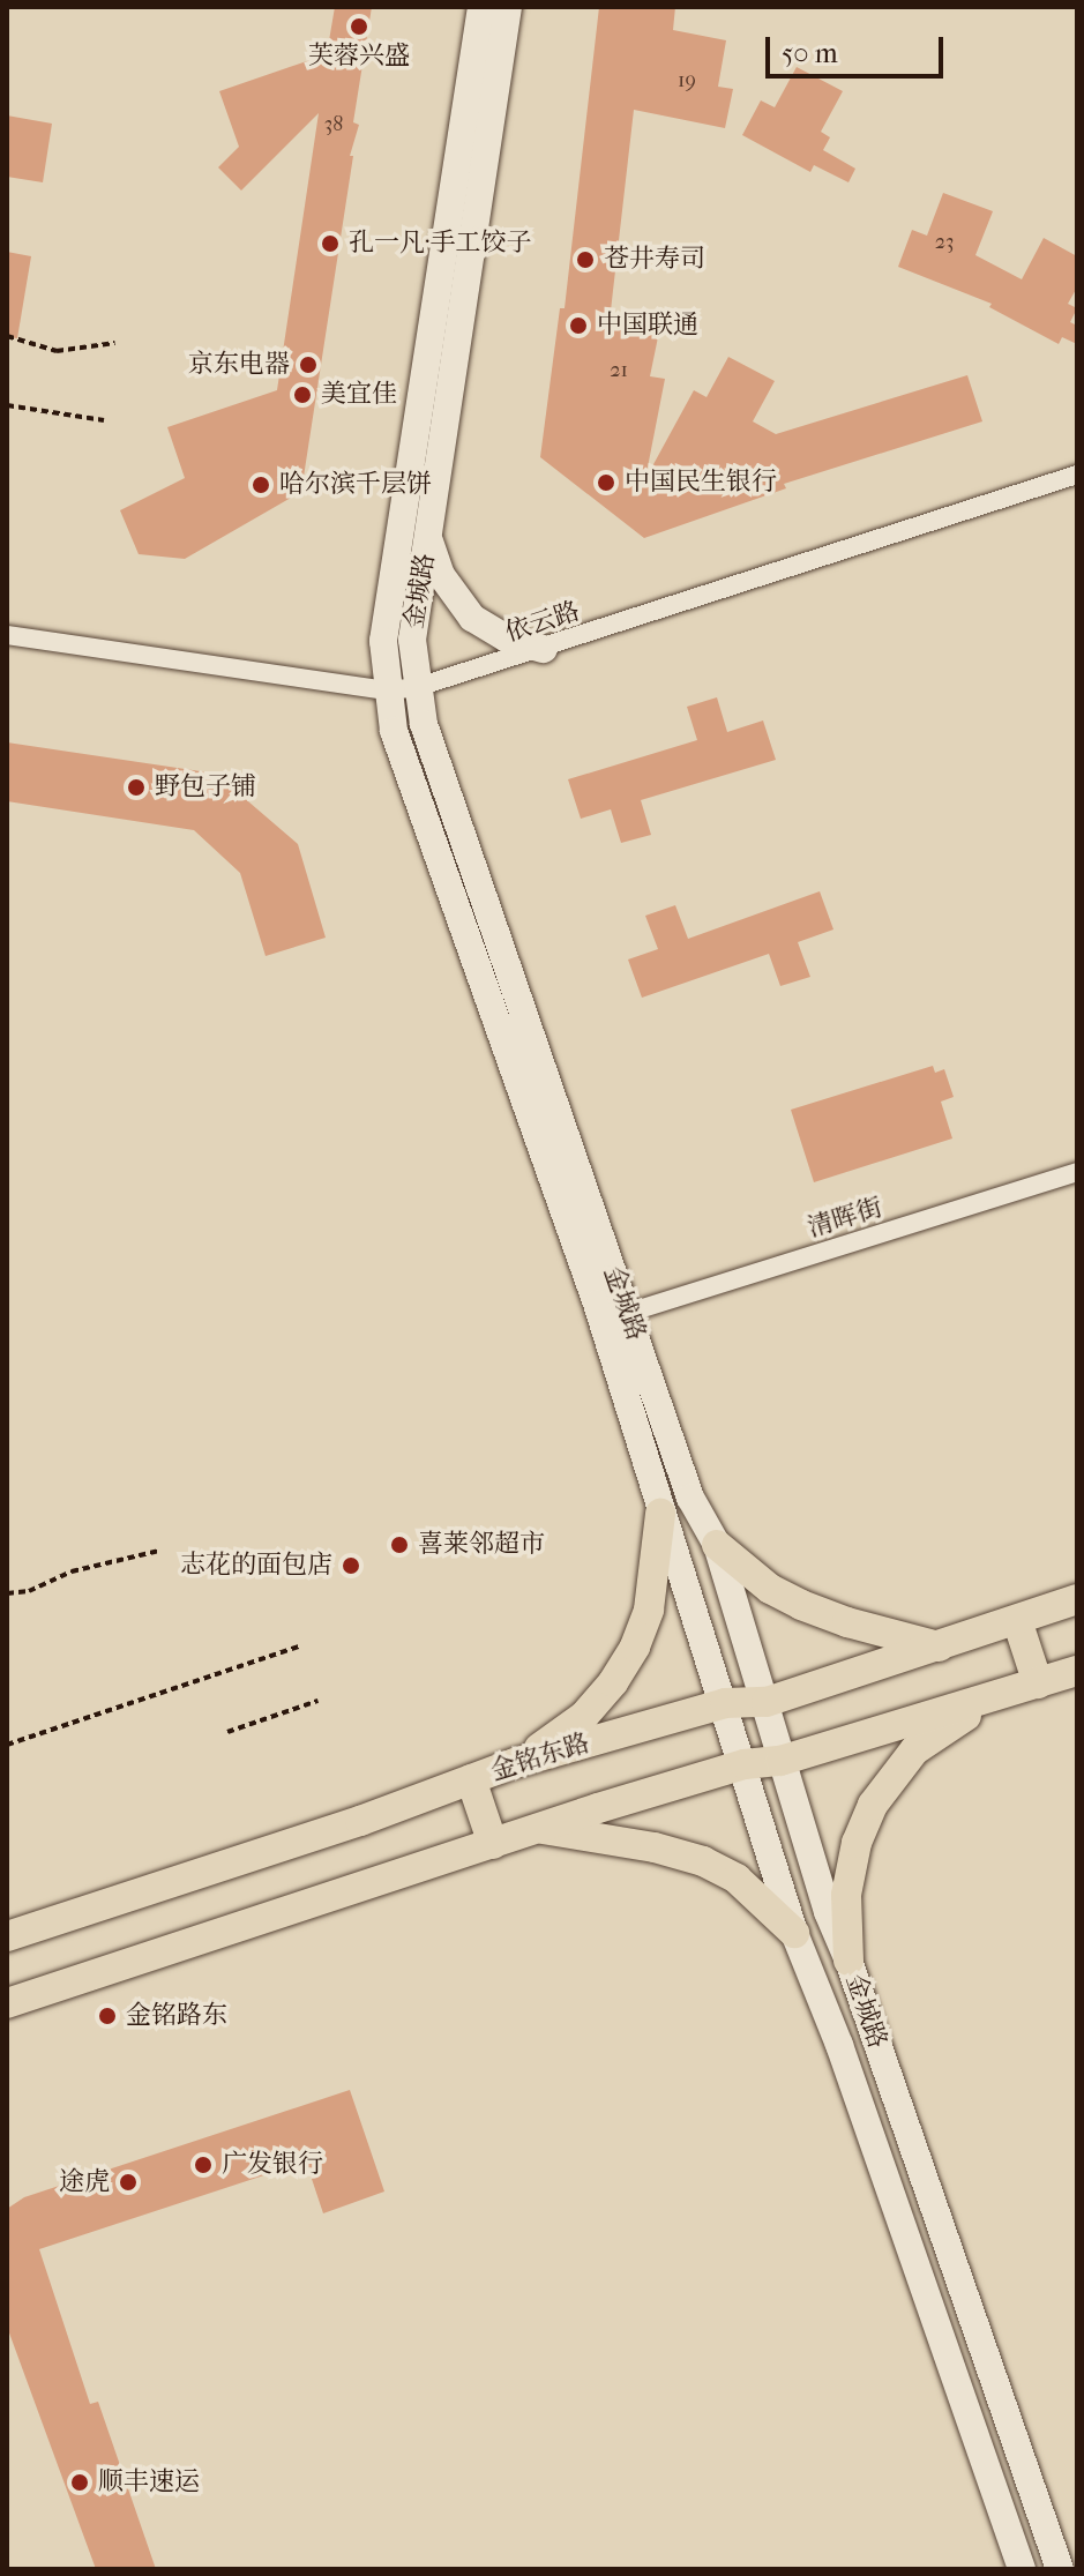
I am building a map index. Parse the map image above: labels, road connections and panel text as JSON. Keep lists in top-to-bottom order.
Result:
{
  "streets": {
    "main road": ["金铭东路"],
    "street": ["金城路", "依云路", "清晖街"]
  },
  "crossings": [
    ["金城路", "依云路"],
    ["金城路", "清晖街"],
    ["金城路", "金铭东路"]
  ],
  "places": [
    "芙蓉兴盛",
    "孔一凡·手工饺子",
    "苍井寿司",
    "中国联通",
    "京东电器",
    "美宜佳",
    "中国民生银行",
    "哈尔滨千层饼",
    "野包子铺",
    "喜莱邻超市",
    "志花的面包店",
    "金铭路东",
    "广发银行",
    "途虎",
    "顺丰速运"
  ],
  "house_numbers": [
    "19",
    "38",
    "23",
    "21"
  ],
  "scale_bar": "50 m"
}
